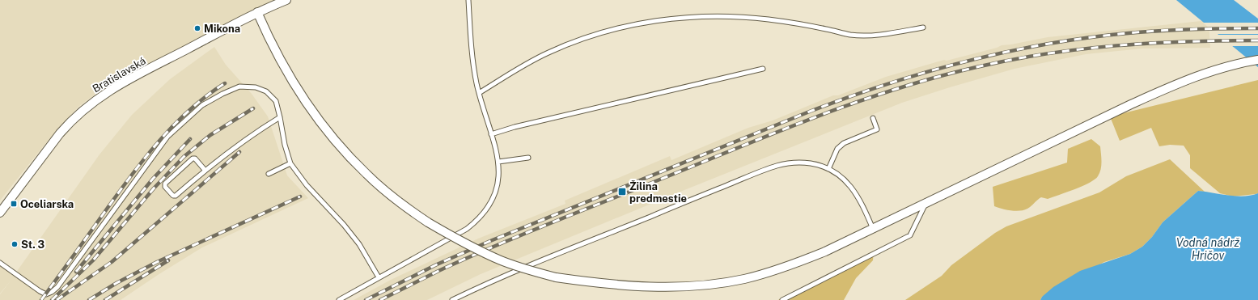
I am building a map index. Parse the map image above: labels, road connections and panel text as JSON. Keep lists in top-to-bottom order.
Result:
{
  "streets": {
    "street": ["Bratislavská"]
  },
  "water": ["Vodná nádrž Hričov"],
  "places": {
    "other": ["Mikona", "St. 3"],
    "transit": ["Žilina predmestie", "Oceliarska"]
  }
}
